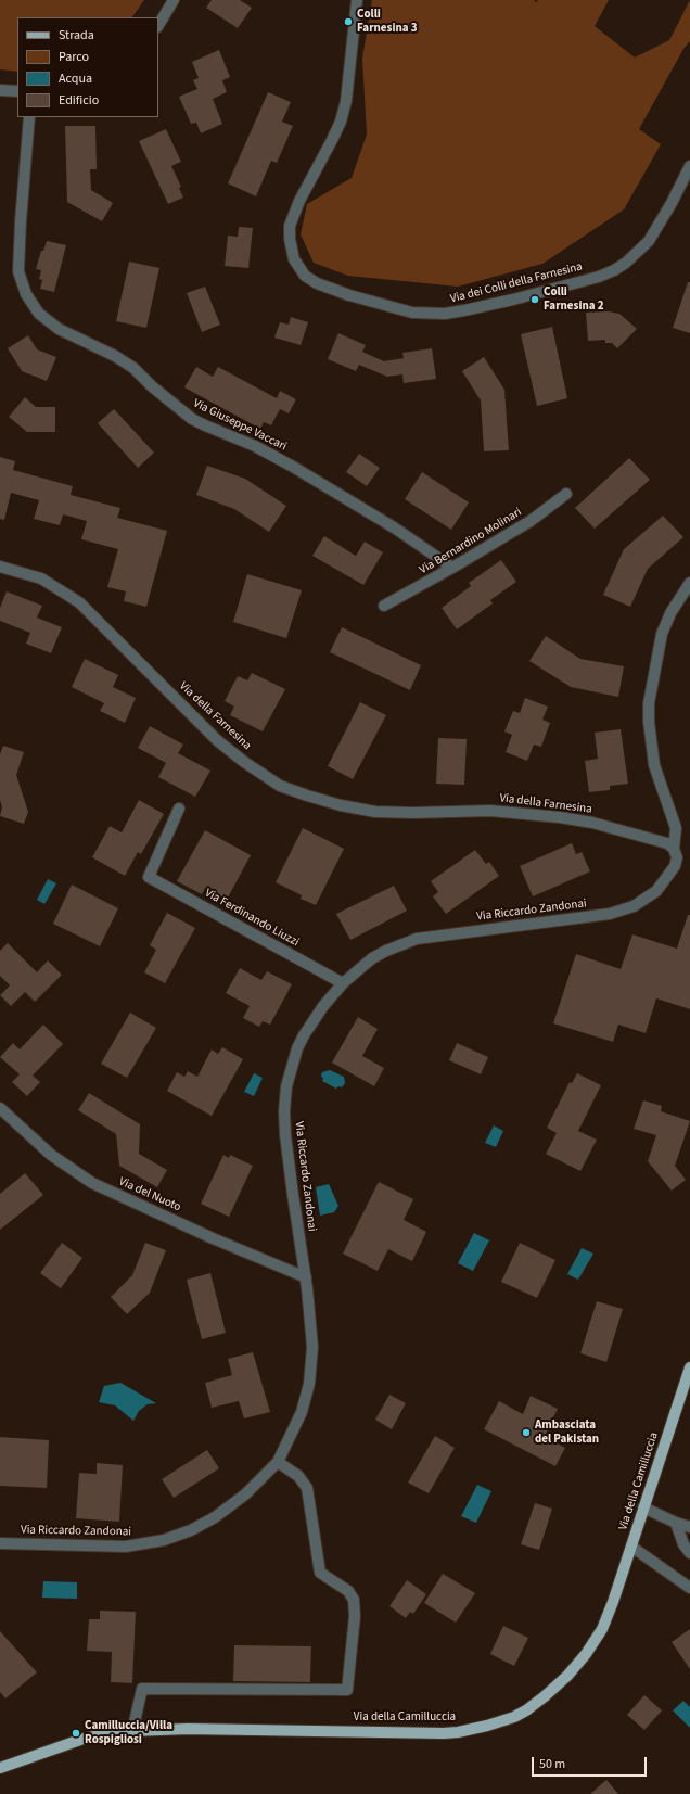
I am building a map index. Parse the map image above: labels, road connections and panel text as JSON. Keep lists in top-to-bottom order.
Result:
{
  "streets": {
    "main road": ["Via della Camilluccia"],
    "street": [
      "Via dei Colli della Farnesina",
      "Via Giuseppe Vaccari",
      "Via Bernardino Molinari",
      "Via della Farnesina",
      "Via Riccardo Zandonai",
      "Via Ferdinando Liuzzi",
      "Via del Nuoto"
    ]
  },
  "crossings": [
    ["Via Giuseppe Vaccari", "Via Bernardino Molinari"],
    ["Via della Farnesina", "Via Riccardo Zandonai"],
    ["Via Riccardo Zandonai", "Via Ferdinando Liuzzi"],
    ["Via Riccardo Zandonai", "Via del Nuoto"]
  ],
  "places": [
    "Colli Farnesina 3",
    "Colli Farnesina 2",
    "Ambasciata del Pakistan",
    "Camilluccia/Villa Rospigliosi"
  ],
  "legend": [
    "Strada",
    "Parco",
    "Acqua",
    "Edificio"
  ],
  "scale_bar": "50 m"
}
